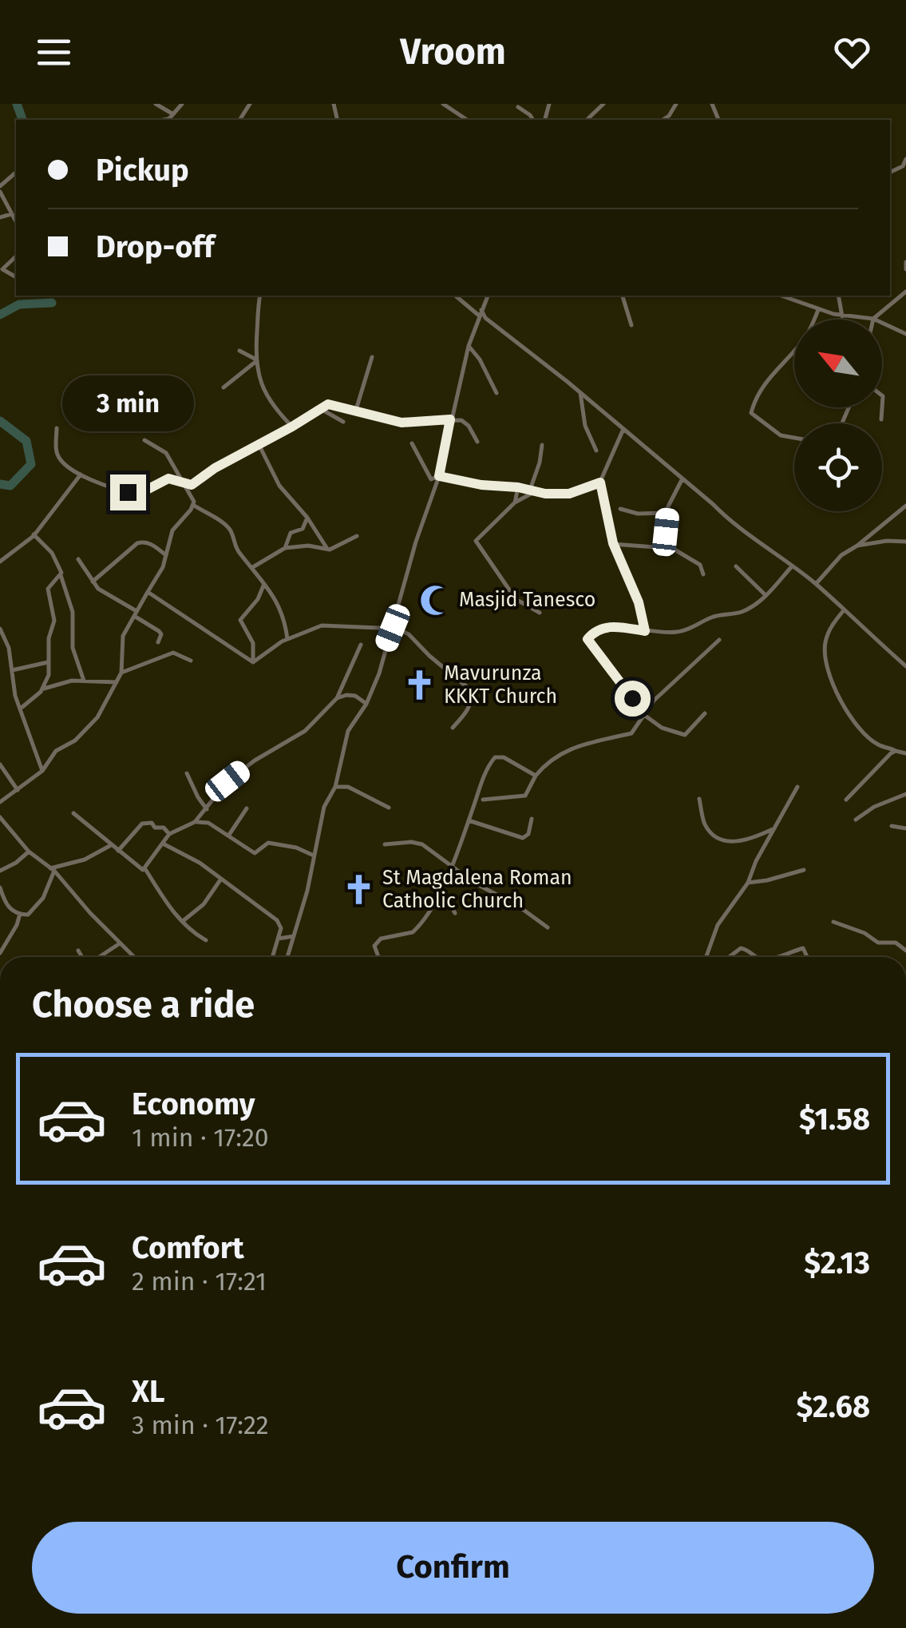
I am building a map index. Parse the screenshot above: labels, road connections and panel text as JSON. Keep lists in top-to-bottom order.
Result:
{
  "places": {
    "mosque": ["Masjid Tanesco"],
    "church": ["Mavurunza KKKT Church", "St Magdalena Roman Catholic Church"]
  },
  "north": "top left",
  "page": {
    "header": "Vroom",
    "banner": ["Pickup", "Drop-off"],
    "bubble": "3 min",
    "heading": "Choose a ride",
    "list": [
      {
        "name": "Economy",
        "note": "1 min · 17:20",
        "value": "$1.58"
      },
      {
        "name": "Comfort",
        "note": "2 min · 17:21",
        "value": "$2.13"
      },
      {
        "name": "XL",
        "note": "3 min · 17:22",
        "value": "$2.68"
      }
    ],
    "buttons": "Confirm"
  }
}
